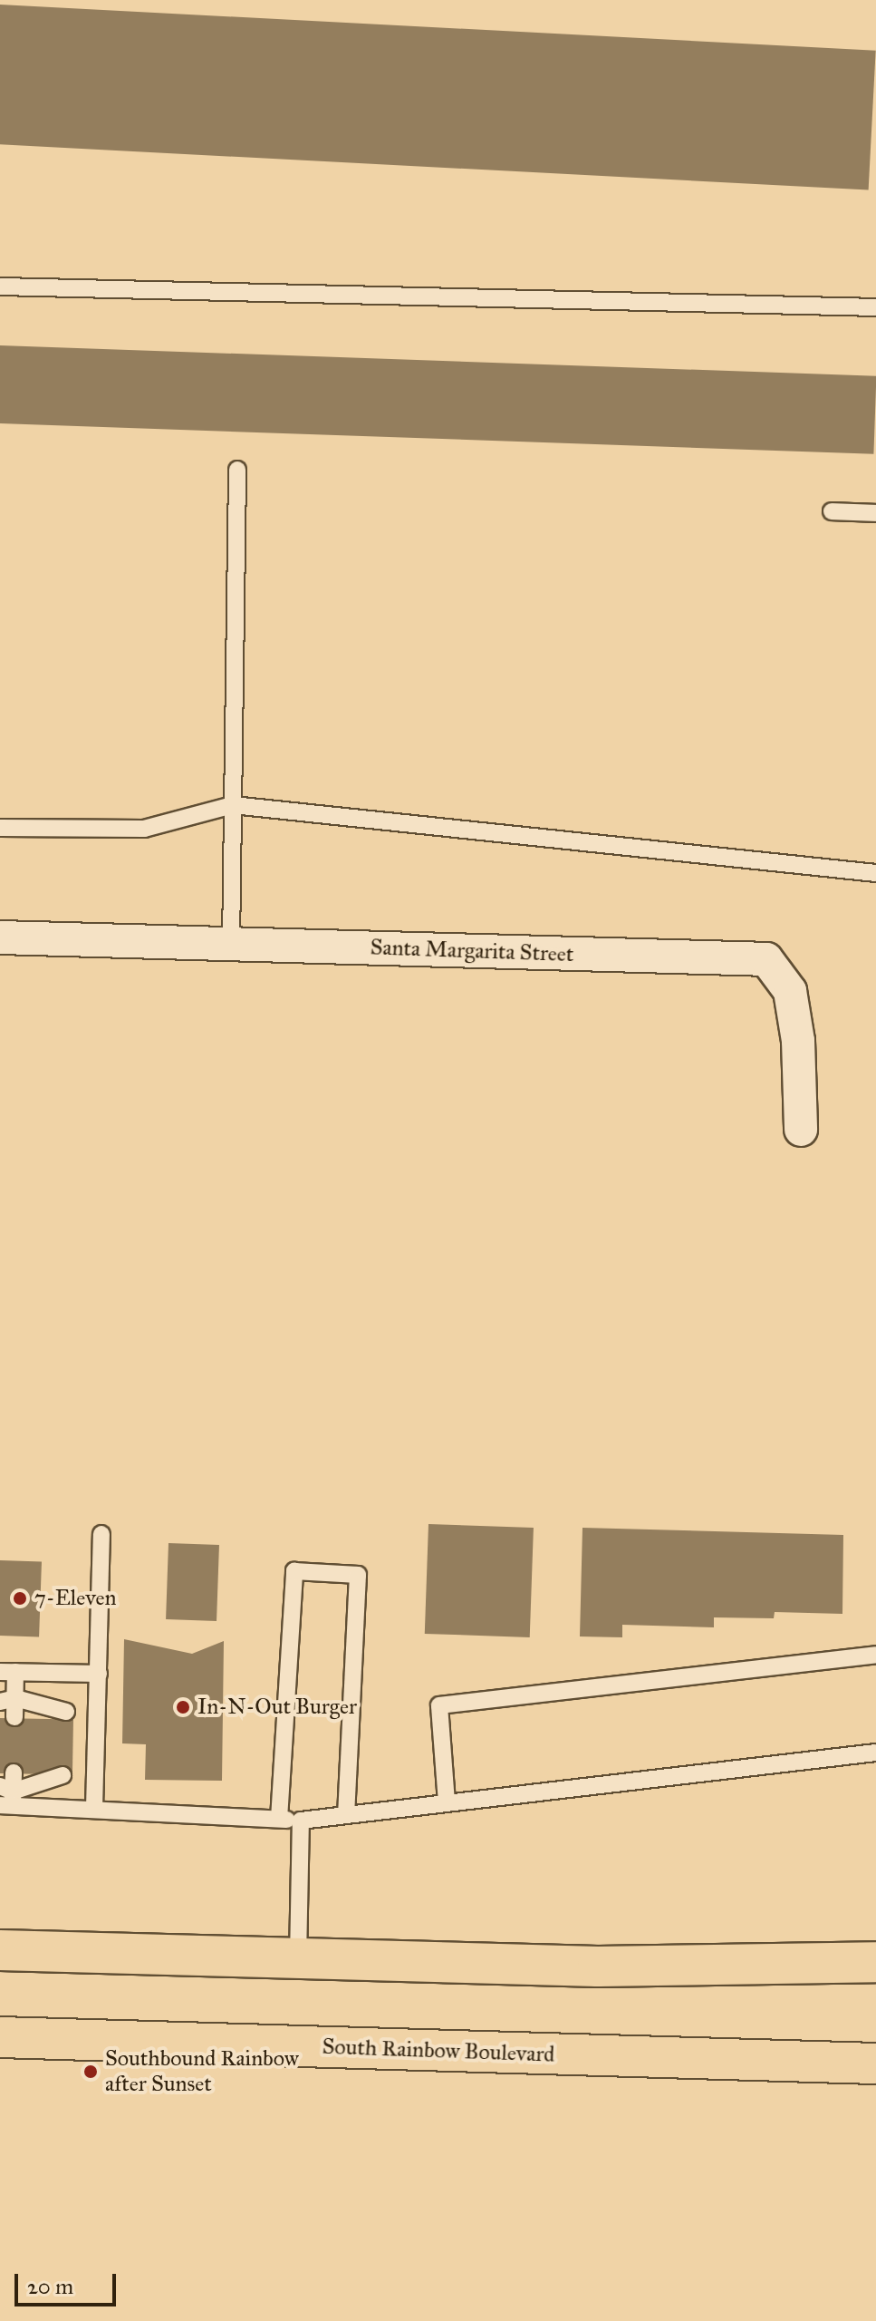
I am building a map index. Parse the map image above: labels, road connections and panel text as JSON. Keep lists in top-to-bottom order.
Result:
{
  "streets": {
    "main road": ["South Rainbow Boulevard"],
    "street": ["Santa Margarita Street"]
  },
  "places": ["7-Eleven", "In-N-Out Burger", "Southbound Rainbow after Sunset"],
  "scale_bar": "20 m"
}
